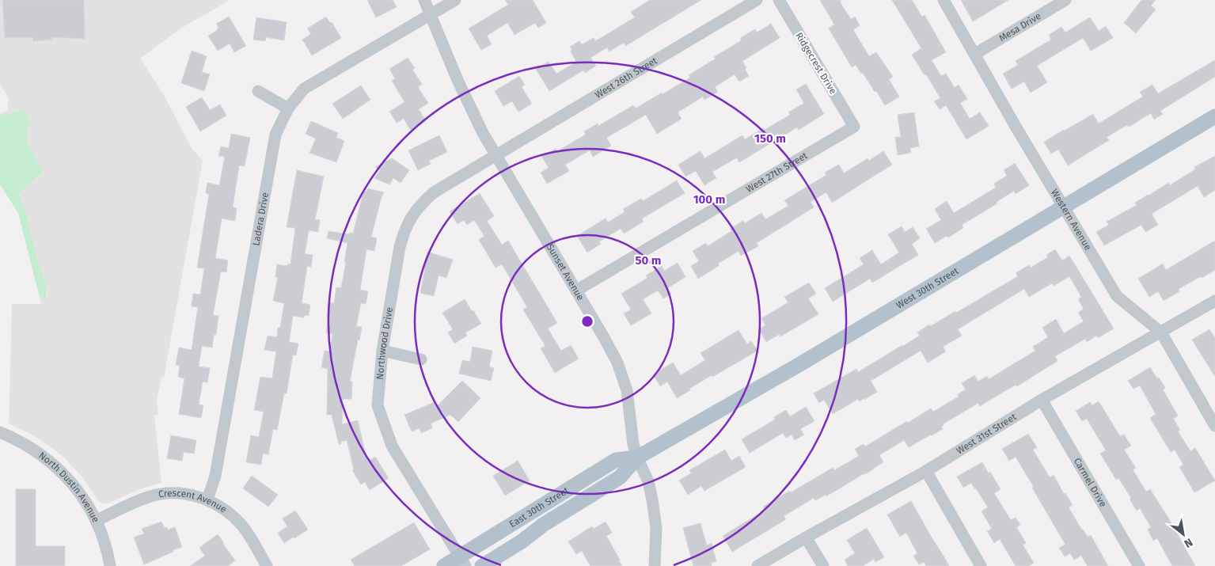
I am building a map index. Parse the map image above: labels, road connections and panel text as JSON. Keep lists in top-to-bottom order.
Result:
{
  "streets": {
    "main road": ["West 30th Street", "East 30th Street"],
    "street": [
      "Mesa Drive",
      "Ridgecrest Drive",
      "West 26th Street",
      "West 27th Street",
      "Ladera Drive",
      "Western Avenue",
      "Sunset Avenue",
      "Northwood Drive",
      "West 31st Street",
      "Carmel Drive",
      "North Dustin Avenue",
      "Crescent Avenue"
    ]
  },
  "crossings": [
    ["Mesa Drive", "Western Avenue"],
    ["Ridgecrest Drive", "West 27th Street"],
    ["West 26th Street", "Sunset Avenue"],
    ["West 26th Street", "Northwood Drive"],
    ["West 27th Street", "Sunset Avenue"],
    ["Ladera Drive", "Sunset Avenue"],
    ["Ladera Drive", "Crescent Avenue"],
    ["Western Avenue", "West 30th Street"],
    ["Western Avenue", "West 31st Street"],
    ["Sunset Avenue", "West 30th Street"],
    ["Sunset Avenue", "Northwood Drive"],
    ["Sunset Avenue", "East 30th Street"],
    ["West 30th Street", "East 30th Street"],
    ["Northwood Drive", "East 30th Street"],
    ["West 31st Street", "Carmel Drive"],
    ["North Dustin Avenue", "Crescent Avenue"]
  ],
  "north": "bottom right",
  "rings": ["150 m", "100 m", "50 m"]
}
